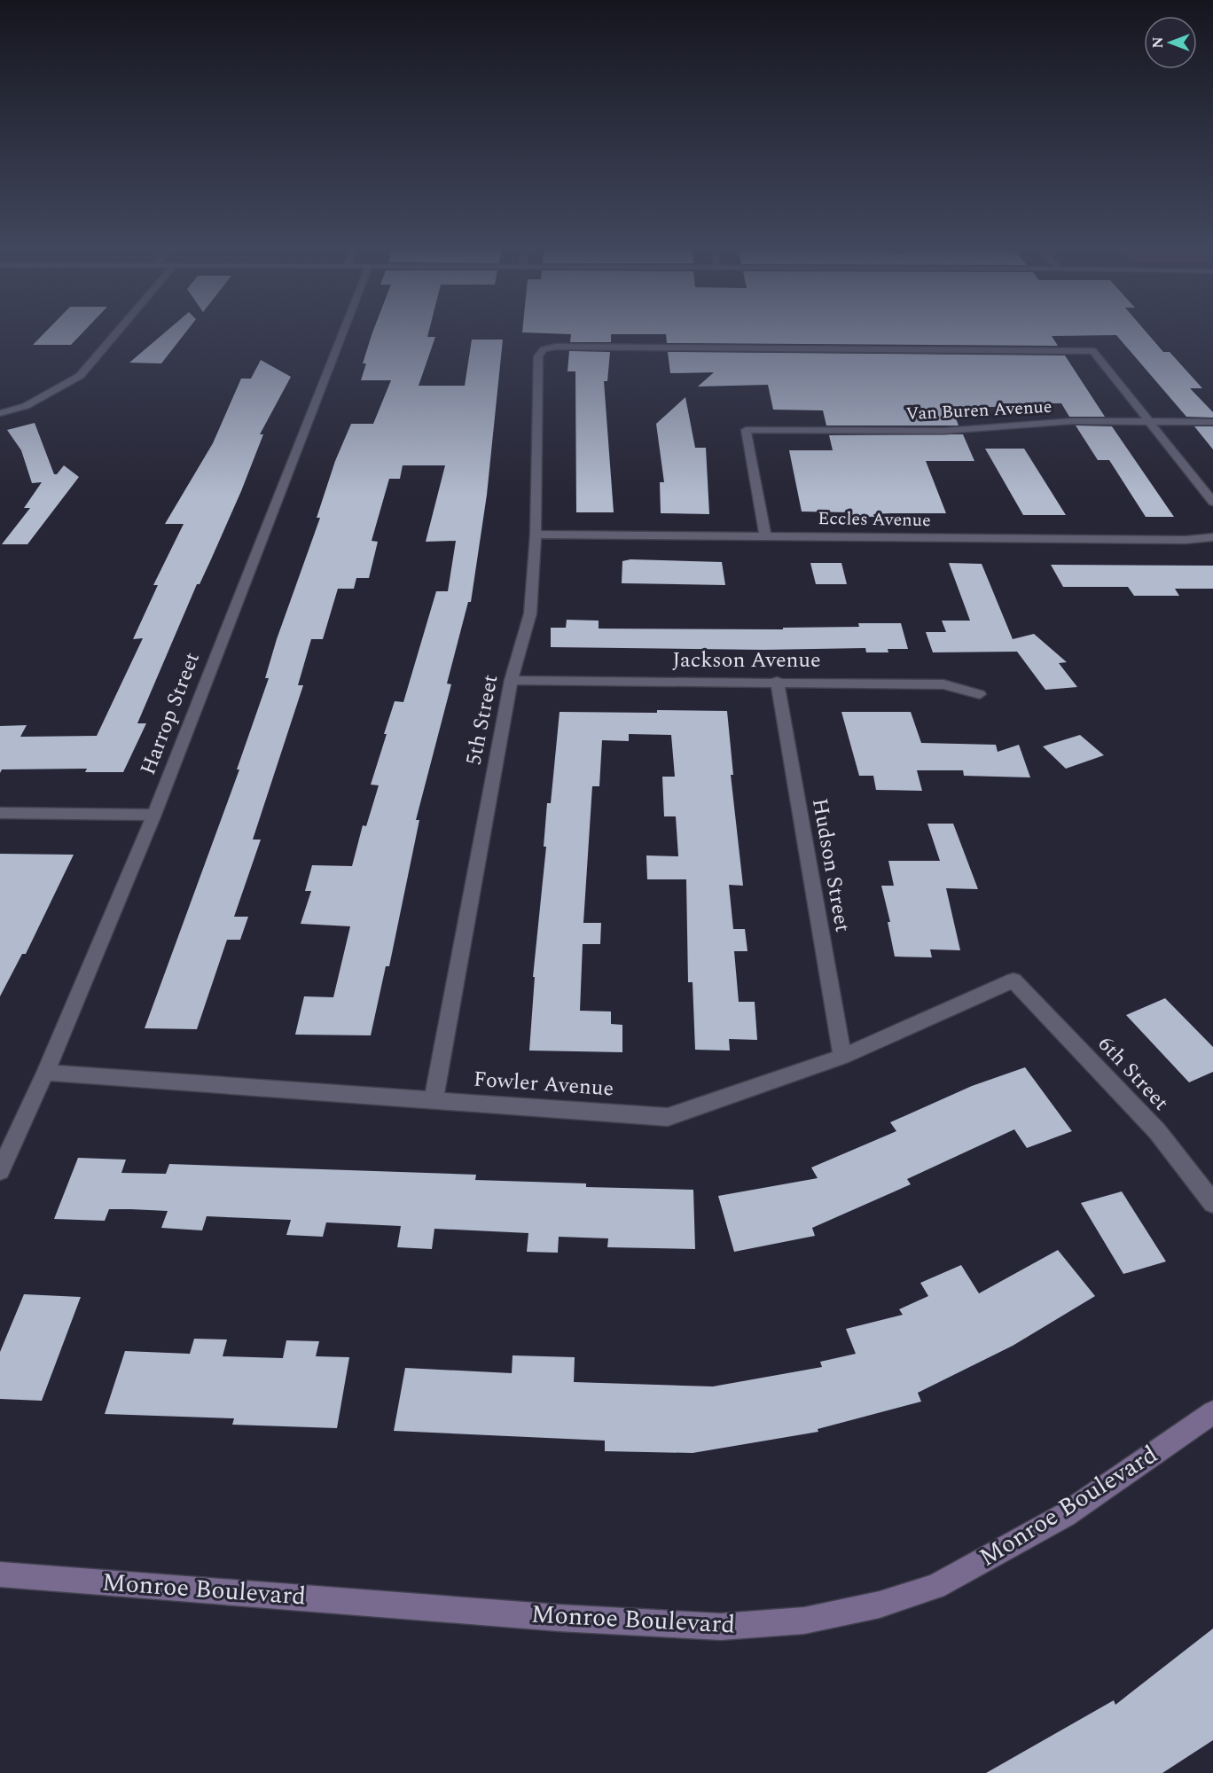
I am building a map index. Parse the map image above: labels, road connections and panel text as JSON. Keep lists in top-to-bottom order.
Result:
{
  "streets": {
    "main road": ["Monroe Boulevard"],
    "street": [
      "Van Buren Avenue",
      "Eccles Avenue",
      "Jackson Avenue",
      "Harrop Street",
      "5th Street",
      "Hudson Street",
      "6th Street",
      "Fowler Avenue"
    ]
  },
  "crossings": [
    ["Van Buren Avenue", "Eccles Avenue"],
    ["Van Buren Avenue", "5th Street"],
    ["Eccles Avenue", "5th Street"],
    ["Jackson Avenue", "5th Street"],
    ["Jackson Avenue", "Hudson Street"],
    ["Harrop Street", "Fowler Avenue"],
    ["5th Street", "Fowler Avenue"],
    ["Hudson Street", "Fowler Avenue"],
    ["6th Street", "Fowler Avenue"]
  ],
  "north": "left"
}
